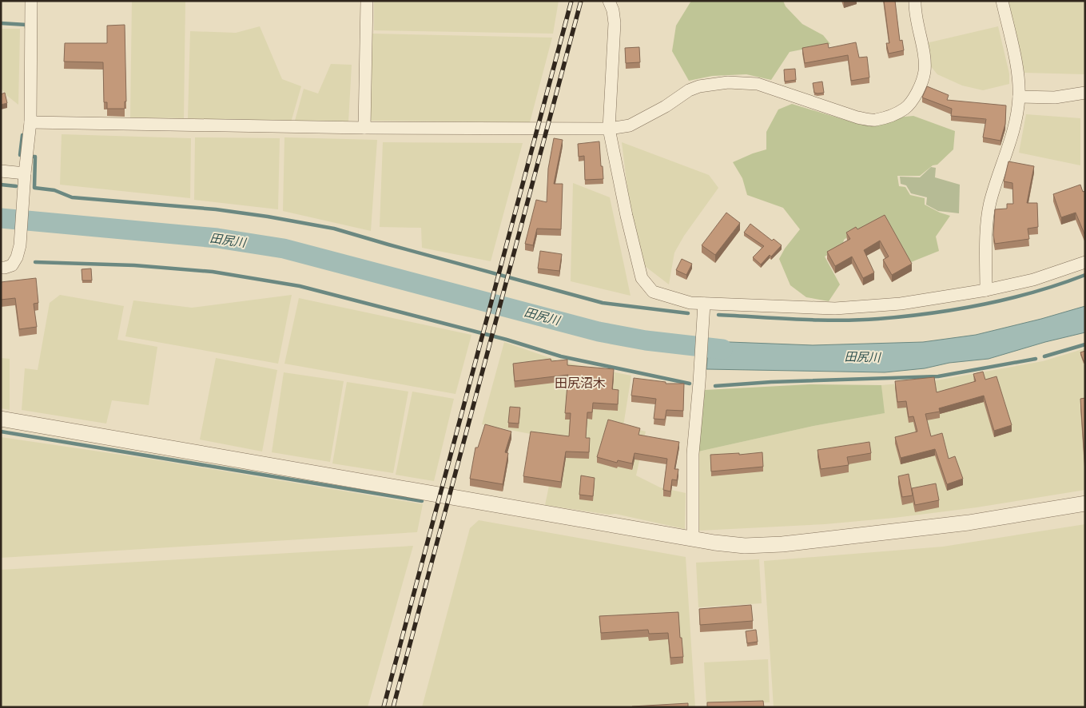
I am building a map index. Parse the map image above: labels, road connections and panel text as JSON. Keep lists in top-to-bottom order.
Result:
{
  "districts": ["田尻沼木"],
  "water": ["田尻川"]
}
